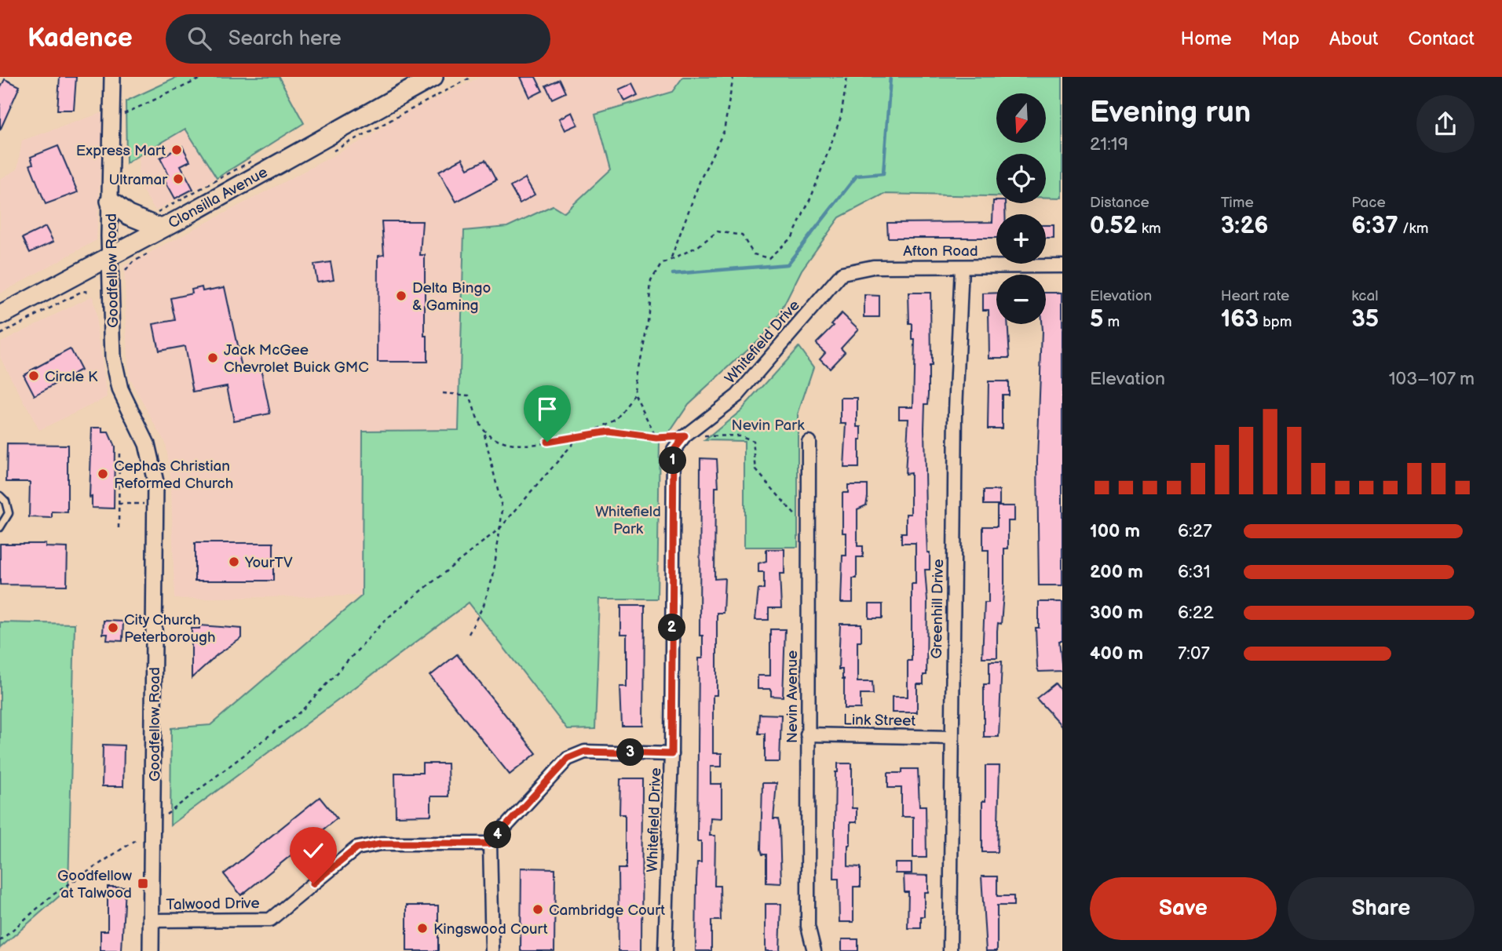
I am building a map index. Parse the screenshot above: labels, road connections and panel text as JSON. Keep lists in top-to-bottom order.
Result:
{
  "streets": {
    "main road": ["Clonsilla Avenue"],
    "street": [
      "Afton Road",
      "Goodfellow Road",
      "Whitefield Drive",
      "Greenhill Drive",
      "Nevin Avenue",
      "Link Street",
      "Talwood Drive"
    ]
  },
  "crossings": [
    ["Clonsilla Avenue", "Goodfellow Road"],
    ["Afton Road", "Whitefield Drive"],
    ["Afton Road", "Greenhill Drive"],
    ["Goodfellow Road", "Talwood Drive"],
    ["Greenhill Drive", "Link Street"],
    ["Nevin Avenue", "Link Street"]
  ],
  "parks": ["Nevin Park", "Whitefield Park"],
  "places": {
    "other": [
      "Express Mart",
      "Ultramar",
      "Delta Bingo & Gaming",
      "Jack McGee Chevrolet Buick GMC",
      "Circle K",
      "Cephas Christian Reformed Church",
      "YourTV",
      "City Church Peterborough",
      "Cambridge Court",
      "Kingswood Court"
    ],
    "transit": ["Goodfellow at Talwood"]
  },
  "north": "bottom",
  "page": {
    "header": "Kadence",
    "search": "Search here",
    "nav": [
      "Home",
      "Map",
      "About",
      "Contact"
    ],
    "heading": ["Evening run", "21:19"],
    "map_buttons": ["+", "−"],
    "stats": [
      ["Distance", "0.52 km"],
      ["Time", "3:26"],
      ["Pace", "6:37 /km"],
      ["Elevation", "5 m"],
      ["Heart rate", "163 bpm"],
      ["kcal", "35"]
    ],
    "chart": ["Elevation", "103–107 m"],
    "pins": [
      "1",
      "2",
      "3",
      "4"
    ],
    "list": [
      {
        "name": "100 m",
        "note": "6:27"
      },
      {
        "name": "200 m",
        "note": "6:31"
      },
      {
        "name": "300 m",
        "note": "6:22"
      },
      {
        "name": "400 m",
        "note": "7:07"
      }
    ],
    "buttons": ["Save", "Share"]
  }
}
